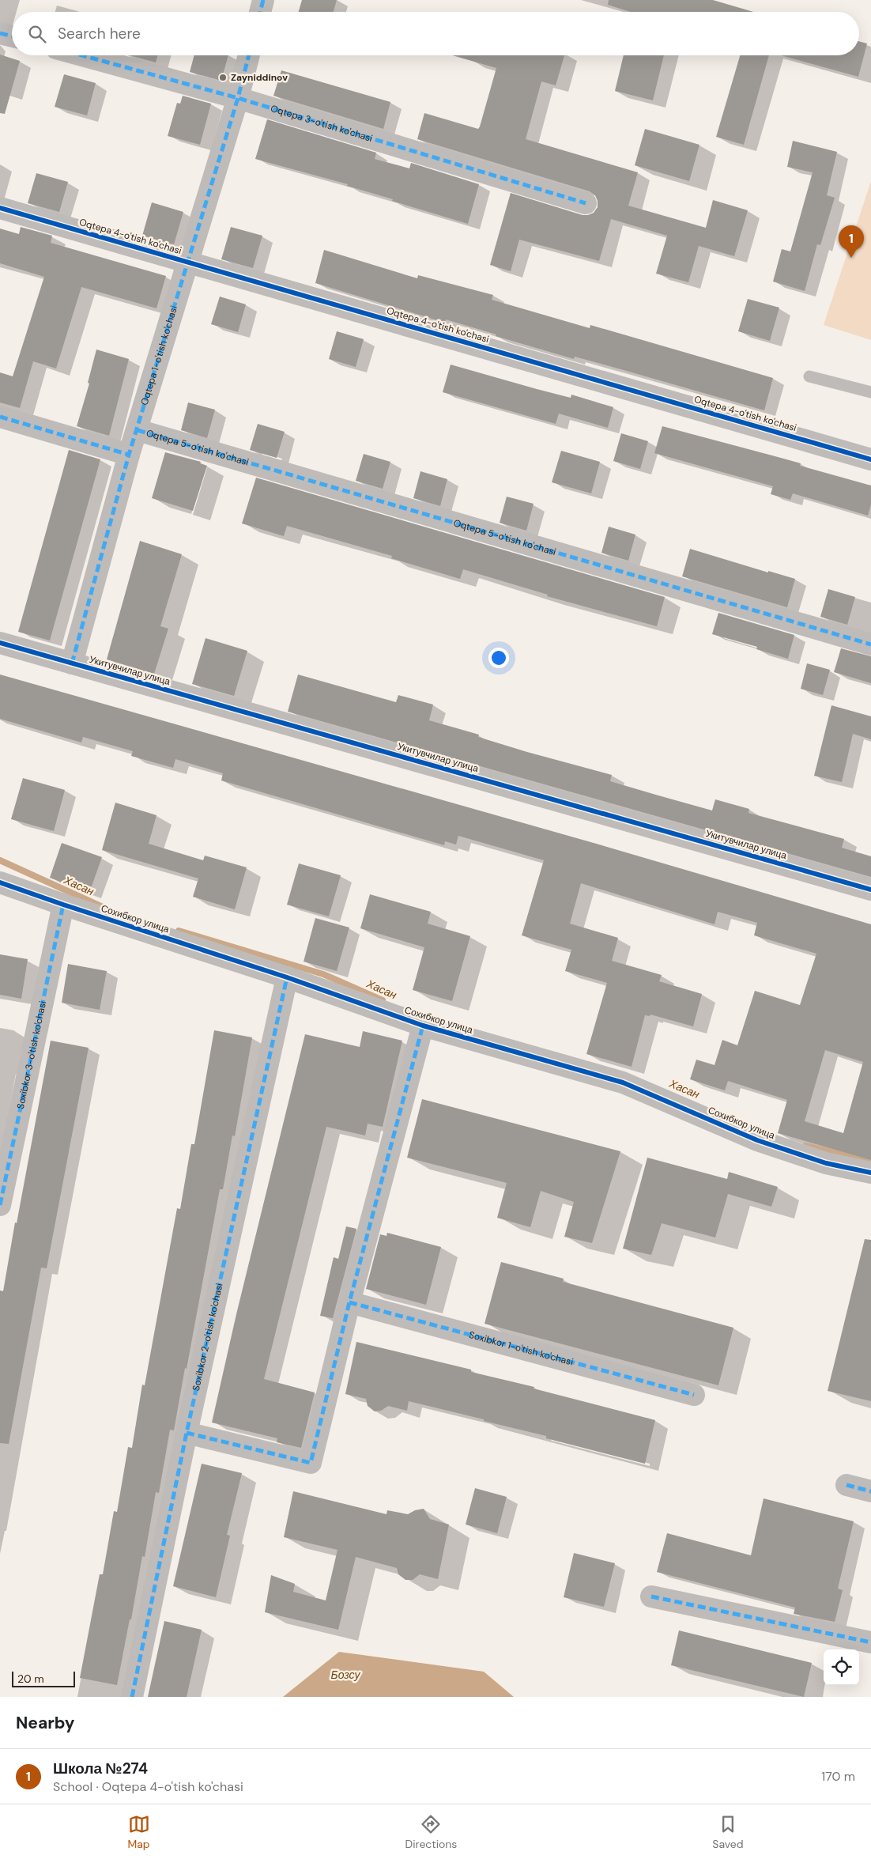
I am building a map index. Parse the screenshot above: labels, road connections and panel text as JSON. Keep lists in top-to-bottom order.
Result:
{
  "streets": {
    "street": [
      "Oqtepa 3-o'tish ko'chasi",
      "Oqtepa 4-o'tish ko'chasi",
      "Oqtepa 1-o'tish ko'chasi",
      "Oqtepa 5-o'tish ko'chasi",
      "Укитувчилар улица",
      "Сохибкор улица",
      "Soxibkor 3-o'tish ko'chasi",
      "Soxibkor 2-o'tish ko'chasi",
      "Soxibkor 1-o'tish ko'chasi"
    ]
  },
  "crossings": [
    ["Oqtepa 3-o'tish ko'chasi", "Oqtepa 1-o'tish ko'chasi"],
    ["Oqtepa 4-o'tish ko'chasi", "Oqtepa 1-o'tish ko'chasi"],
    ["Oqtepa 1-o'tish ko'chasi", "Oqtepa 5-o'tish ko'chasi"],
    ["Oqtepa 1-o'tish ko'chasi", "Укитувчилар улица"],
    ["Сохибкор улица", "Soxibkor 3-o'tish ko'chasi"],
    ["Сохибкор улица", "Soxibkor 2-o'tish ko'chasi"]
  ],
  "water": ["Хасан", "Бозсу"],
  "places": ["Zayniddinov"],
  "scale_bar": "20 m",
  "page": {
    "search": "Search here",
    "pins": "1",
    "scale": "20 m",
    "heading": "Nearby",
    "list": [
      {
        "mark": "1",
        "name": "Школа №274",
        "note": "School · Oqtepa 4-o'tish ko'chasi",
        "value": "170 m"
      }
    ],
    "nav": ["Map", "Directions", "Saved"]
  }
}
